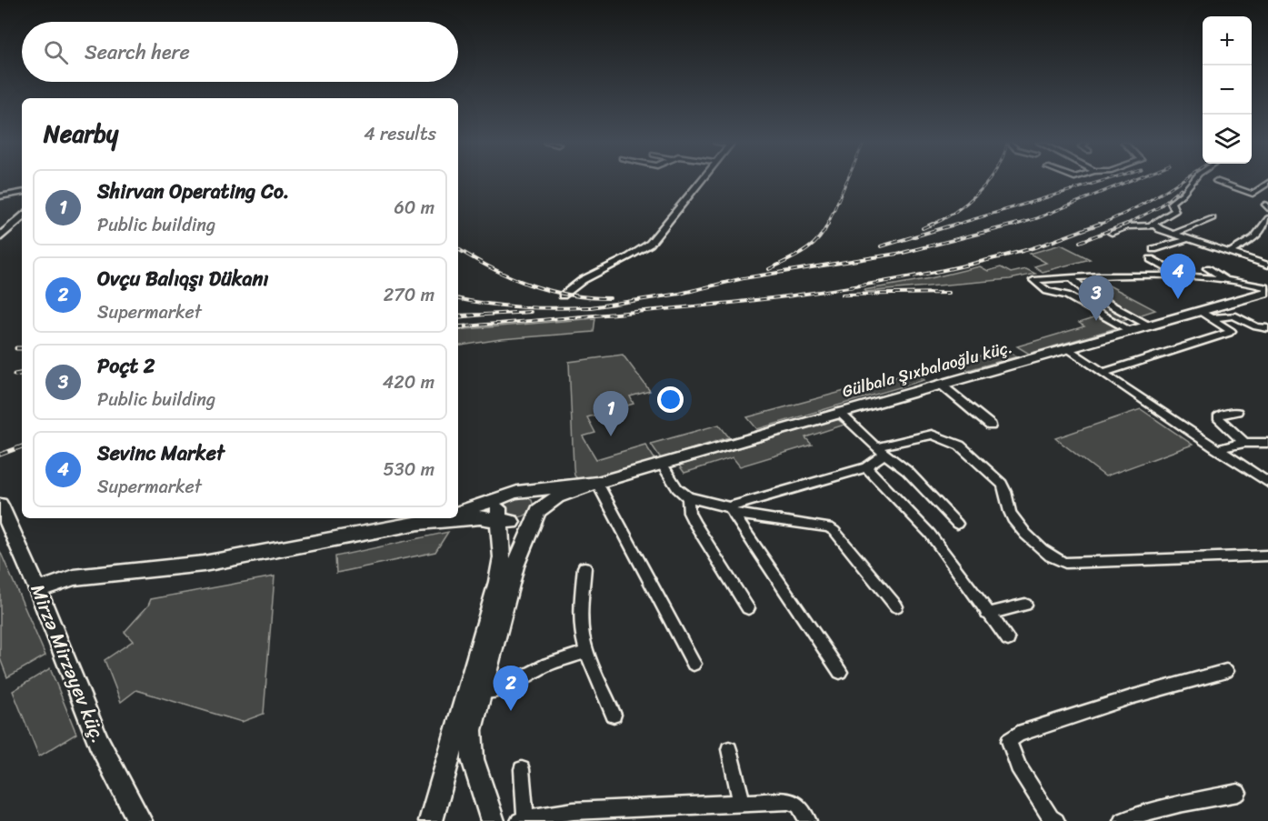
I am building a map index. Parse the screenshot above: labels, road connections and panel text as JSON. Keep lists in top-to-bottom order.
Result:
{
  "streets": {
    "main road": ["Gülbala Şıxbalaoğlu küç.", "Mirzə Mirzəyev küç."]
  },
  "page": {
    "map_buttons": ["+", "−"],
    "search": "Search here",
    "heading": ["Nearby", "4 results"],
    "list": [
      {
        "mark": "1",
        "name": "Shirvan Operating Co.",
        "note": "Public building",
        "value": "60 m"
      },
      {
        "mark": "2",
        "name": "Ovçu Balıqşı Dükanı",
        "note": "Supermarket",
        "value": "270 m"
      },
      {
        "mark": "3",
        "name": "Poçt 2",
        "note": "Public building",
        "value": "420 m"
      },
      {
        "mark": "4",
        "name": "Sevinc Market",
        "note": "Supermarket",
        "value": "530 m"
      }
    ],
    "pins": [
      "4",
      "3",
      "1",
      "2"
    ]
  }
}
